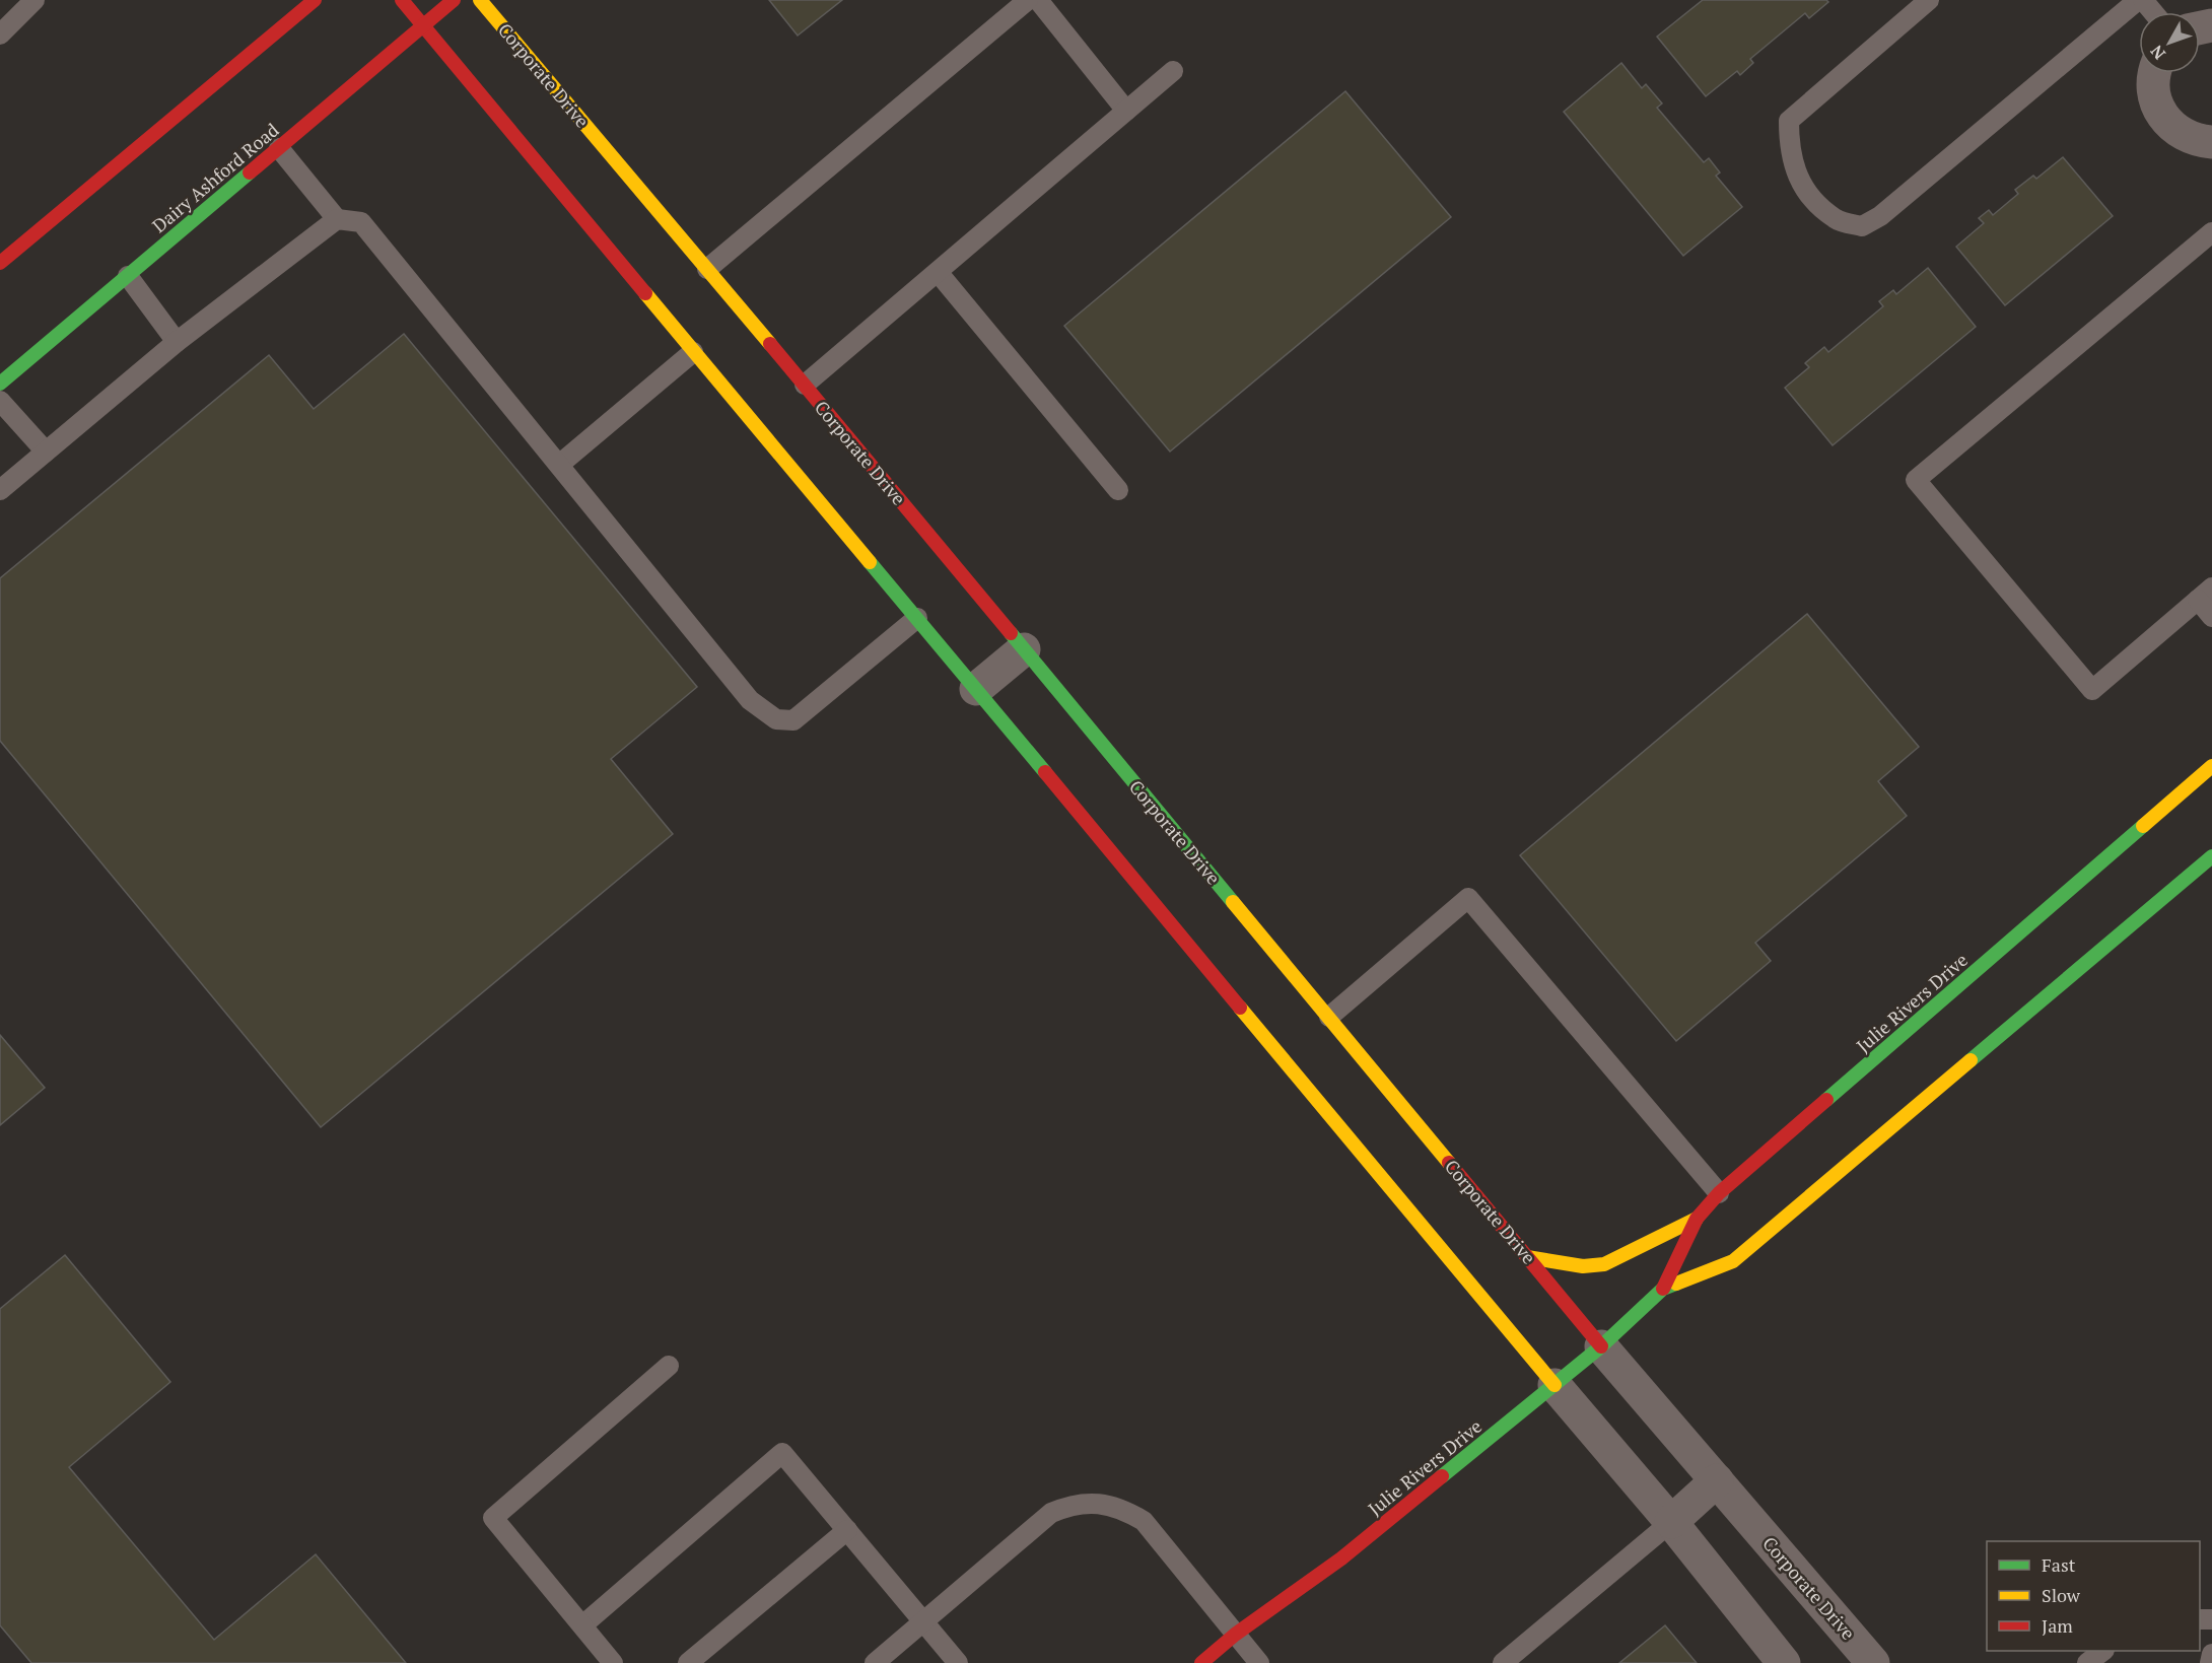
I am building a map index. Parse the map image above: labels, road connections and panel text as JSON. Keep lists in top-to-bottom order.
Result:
{
  "streets": {
    "street": ["Corporate Drive", "Dairy Ashford Road", "Julie Rivers Drive"]
  },
  "crossings": [
    ["Corporate Drive", "Julie Rivers Drive"]
  ],
  "legend": ["Fast", "Slow", "Jam"],
  "north": "bottom left"
}
